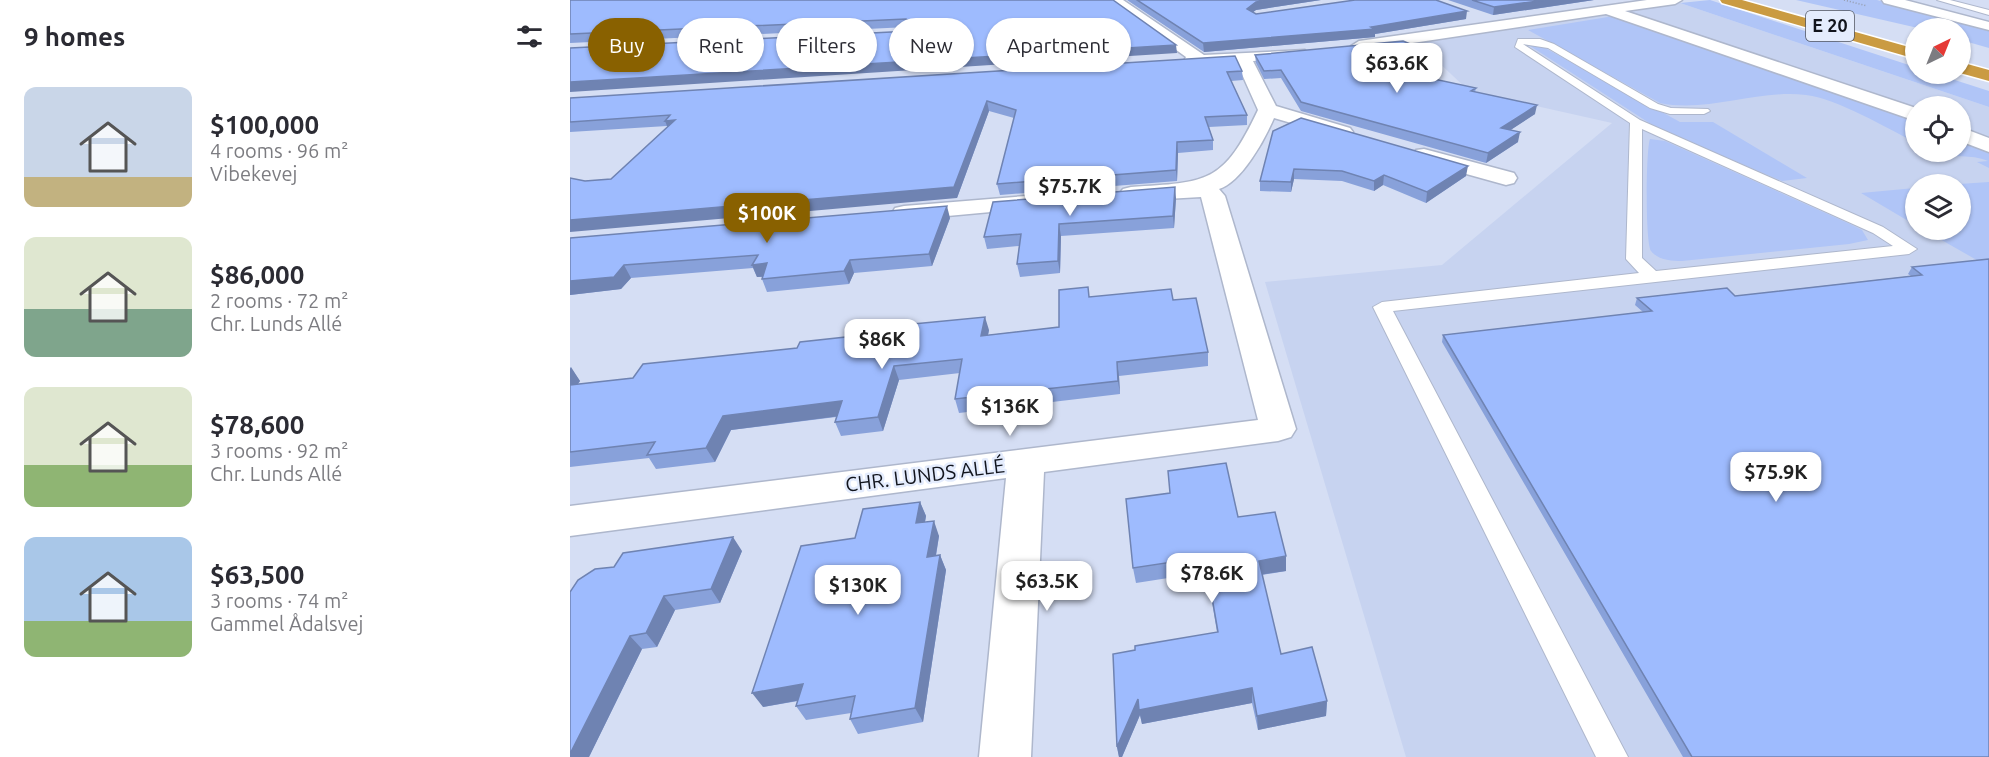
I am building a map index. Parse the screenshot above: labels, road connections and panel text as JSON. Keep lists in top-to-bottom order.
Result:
{
  "streets": {
    "highway": ["E 20"],
    "street": ["CHR. LUNDS ALLÉ"]
  },
  "north": "top right",
  "page": {
    "heading": "9 homes",
    "chip": [
      "Buy",
      "Rent",
      "Filters",
      "New",
      "Apartment"
    ],
    "price": [
      "$63.6K",
      "$75.7K",
      "$100K",
      "$86K",
      "$136K",
      "$75.9K",
      "$78.6K",
      "$63.5K",
      "$130K"
    ],
    "list": [
      {
        "name": "$100,000",
        "note": "4 rooms · 96 m² · Vibekevej"
      },
      {
        "name": "$86,000",
        "note": "2 rooms · 72 m² · Chr. Lunds Allé"
      },
      {
        "name": "$78,600",
        "note": "3 rooms · 92 m² · Chr. Lunds Allé"
      },
      {
        "name": "$63,500",
        "note": "3 rooms · 74 m² · Gammel Ådalsvej"
      }
    ]
  }
}
